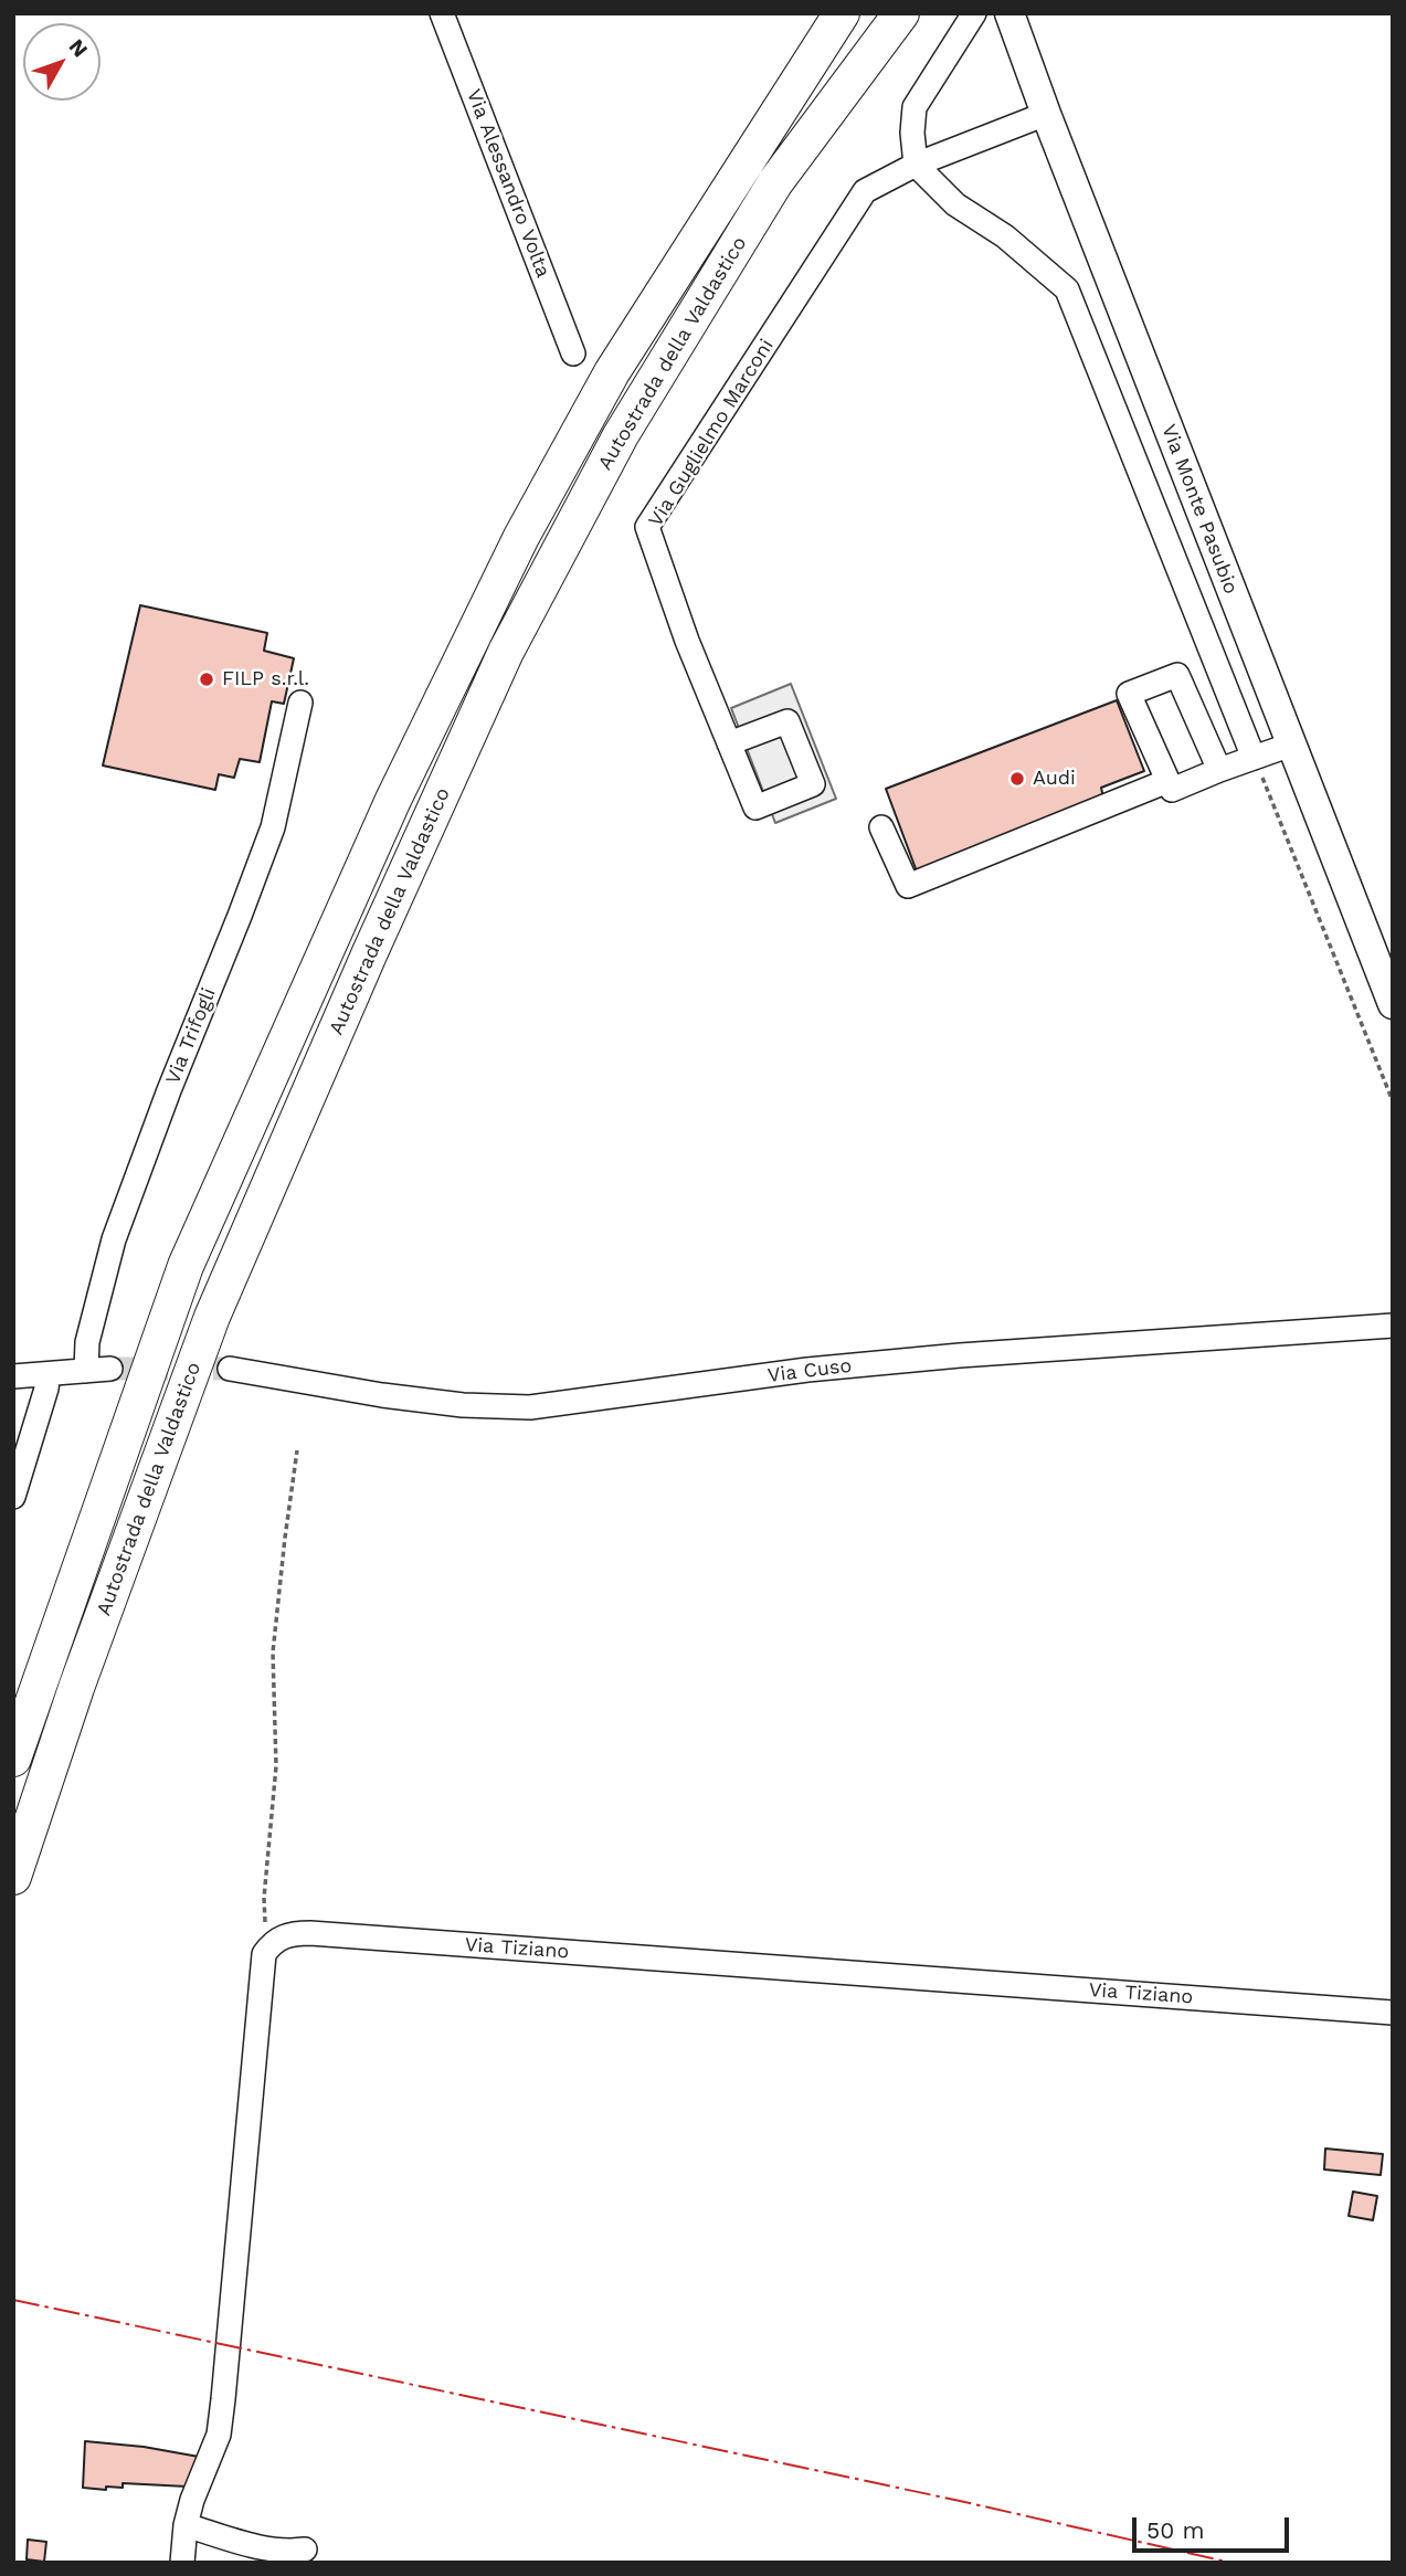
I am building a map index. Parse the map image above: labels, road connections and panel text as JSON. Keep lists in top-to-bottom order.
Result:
{
  "streets": {
    "highway": ["Autostrada della Valdastico"],
    "main road": ["Via Monte Pasubio"],
    "street": [
      "Via Alessandro Volta",
      "Via Guglielmo Marconi",
      "Via Trifogli",
      "Via Cuso",
      "Via Tiziano"
    ]
  },
  "crossings": [
    ["Via Guglielmo Marconi", "Via Monte Pasubio"]
  ],
  "places": ["FILP s.r.l.", "Audi"],
  "scale_bar": "50 m",
  "north": "top right"
}
